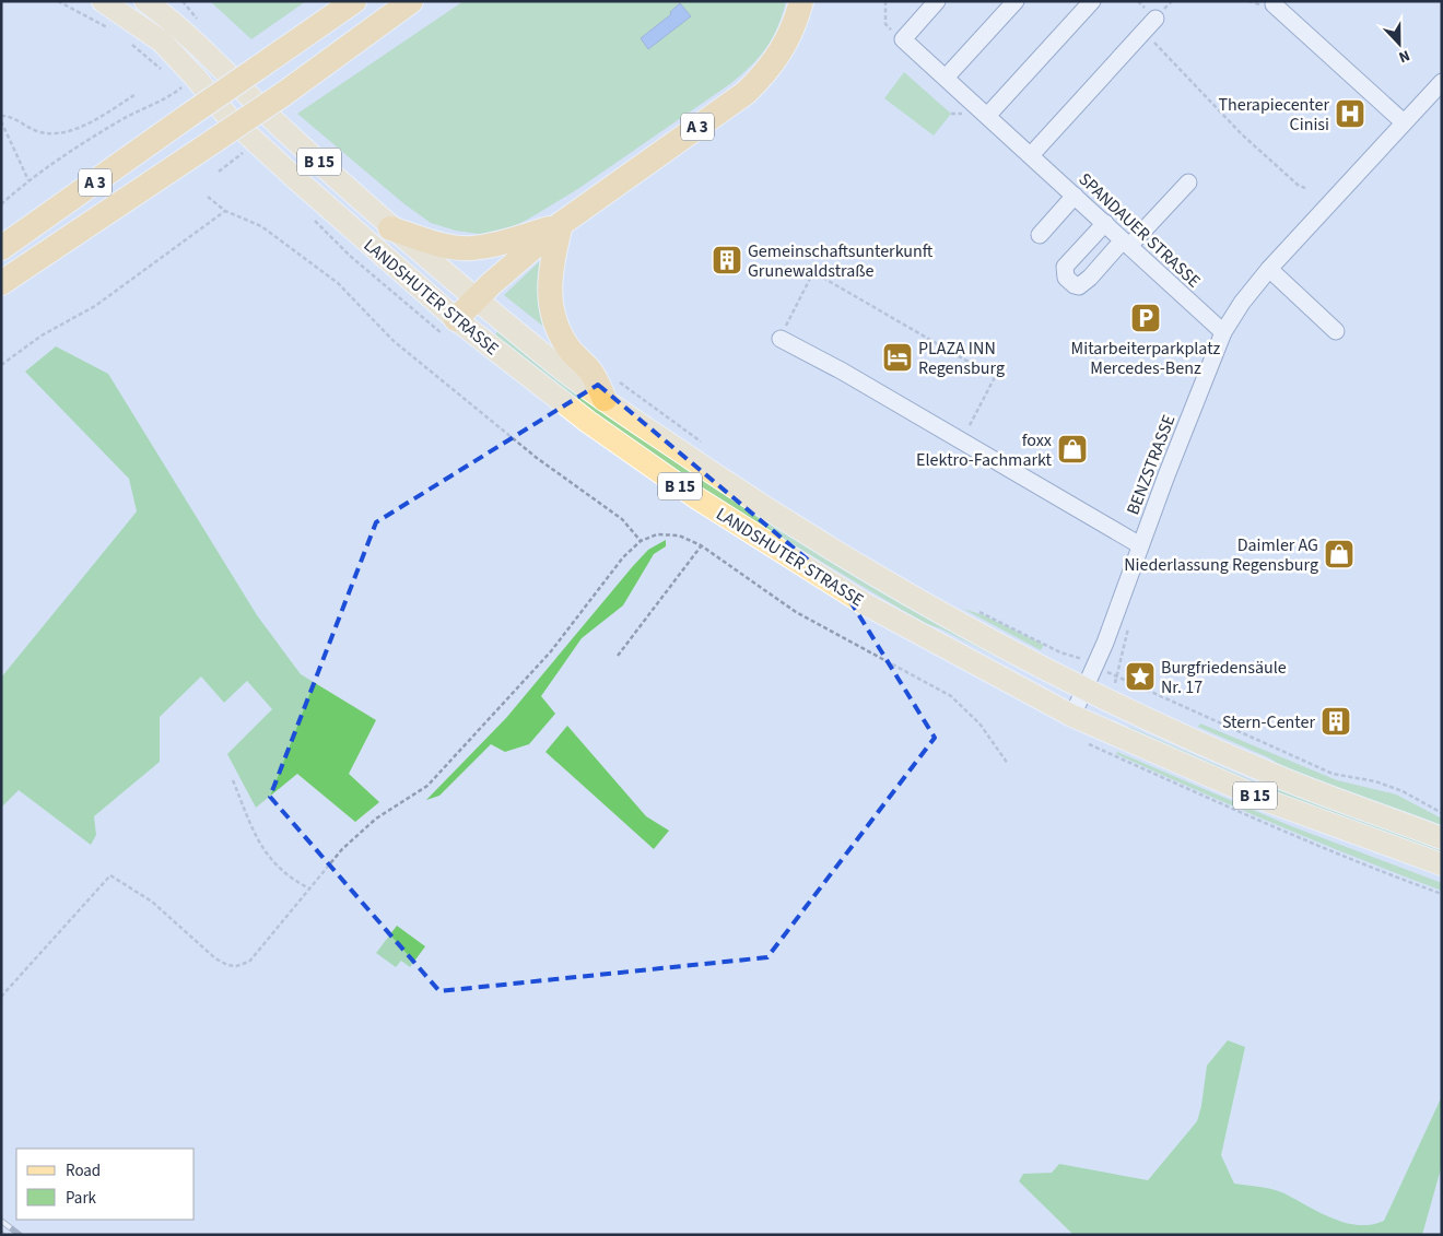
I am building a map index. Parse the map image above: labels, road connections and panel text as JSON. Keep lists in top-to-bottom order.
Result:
{
  "streets": {
    "highway": ["A 3"],
    "main road": ["B 15", "LANDSHUTER STRASSE"],
    "street": ["SPANDAUER STRASSE", "BENZSTRASSE"]
  },
  "crossings": [
    ["A 3", "LANDSHUTER STRASSE"],
    ["B 15", "LANDSHUTER STRASSE"],
    ["SPANDAUER STRASSE", "BENZSTRASSE"],
    ["LANDSHUTER STRASSE", "BENZSTRASSE"]
  ],
  "places": {
    "hospital": ["Therapiecenter Cinisi"],
    "building": ["Gemeinschaftsunterkunft Grunewaldstraße", "Stern-Center"],
    "parking": ["Mitarbeiterparkplatz Mercedes-Benz"],
    "hotel": ["PLAZA INN Regensburg"],
    "shop": ["foxx Elektro-Fachmarkt", "Daimler AG Niederlassung Regensburg"],
    "place": ["Burgfriedensäule Nr. 17"]
  },
  "legend": ["Road", "Park"],
  "north": "bottom"
}
